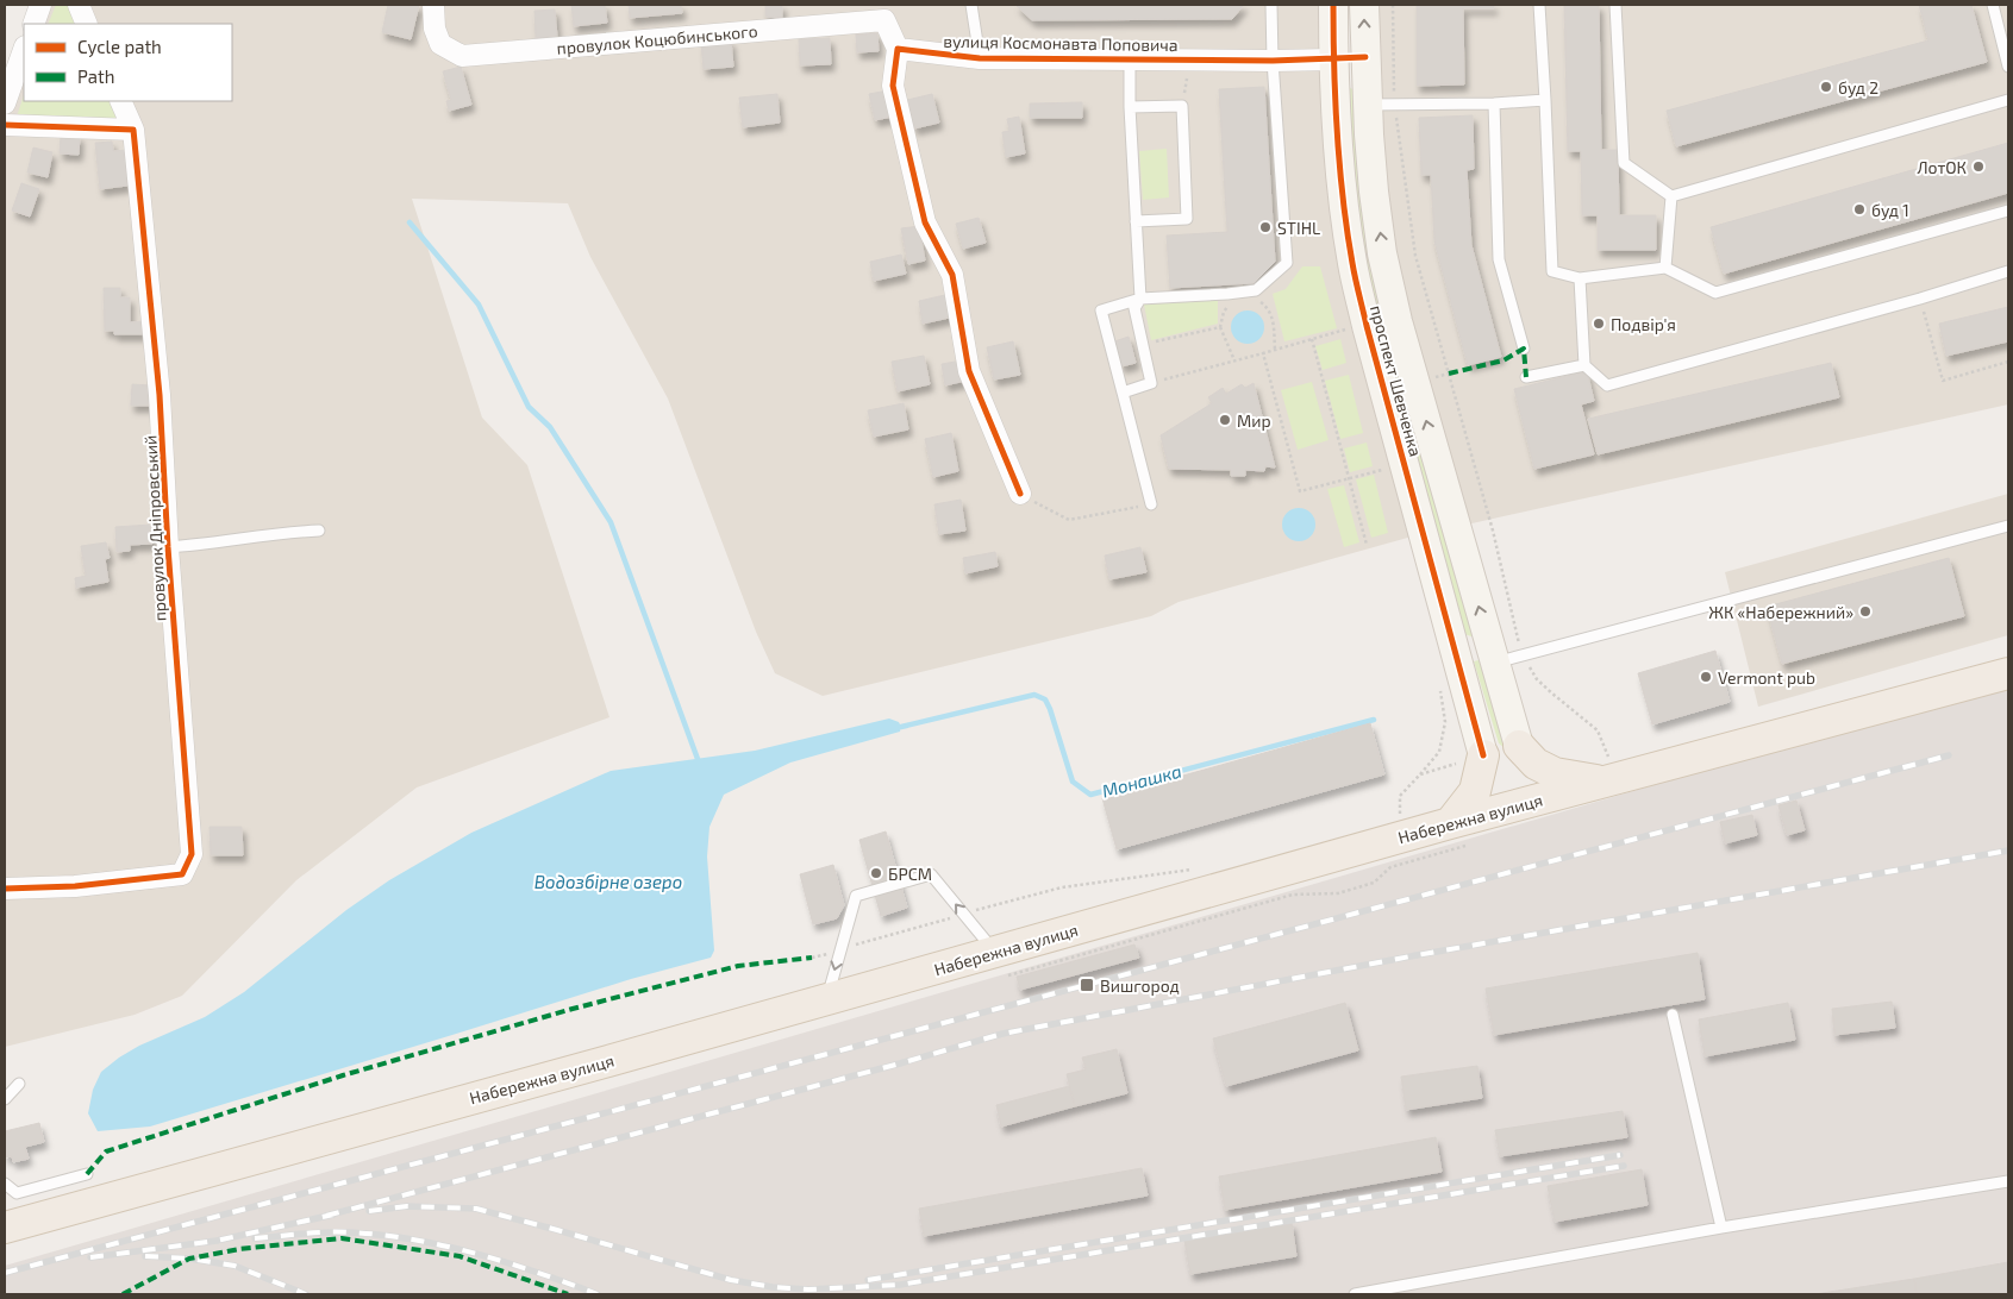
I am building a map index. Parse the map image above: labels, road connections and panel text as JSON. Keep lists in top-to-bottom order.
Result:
{
  "streets": {
    "main road": ["Набережна вулиця"],
    "street": [
      "провулок Коцюбинського",
      "вулиця Космонавта Поповича",
      "проспект Шевченка",
      "провулок Дніпровський"
    ]
  },
  "crossings": [
    ["провулок Коцюбинського", "вулиця Космонавта Поповича"],
    ["вулиця Космонавта Поповича", "проспект Шевченка"]
  ],
  "water": ["Монашка", "Водозбірне озеро"],
  "places": {
    "other": [
      "буд 2",
      "ЛотОК",
      "буд 1",
      "STIHL",
      "Подвір'я",
      "Мир",
      "ЖК «Набережний»",
      "Vermont pub",
      "БРСМ"
    ],
    "transit": ["Вишгород"]
  },
  "legend": ["Cycle path", "Path"]
}
